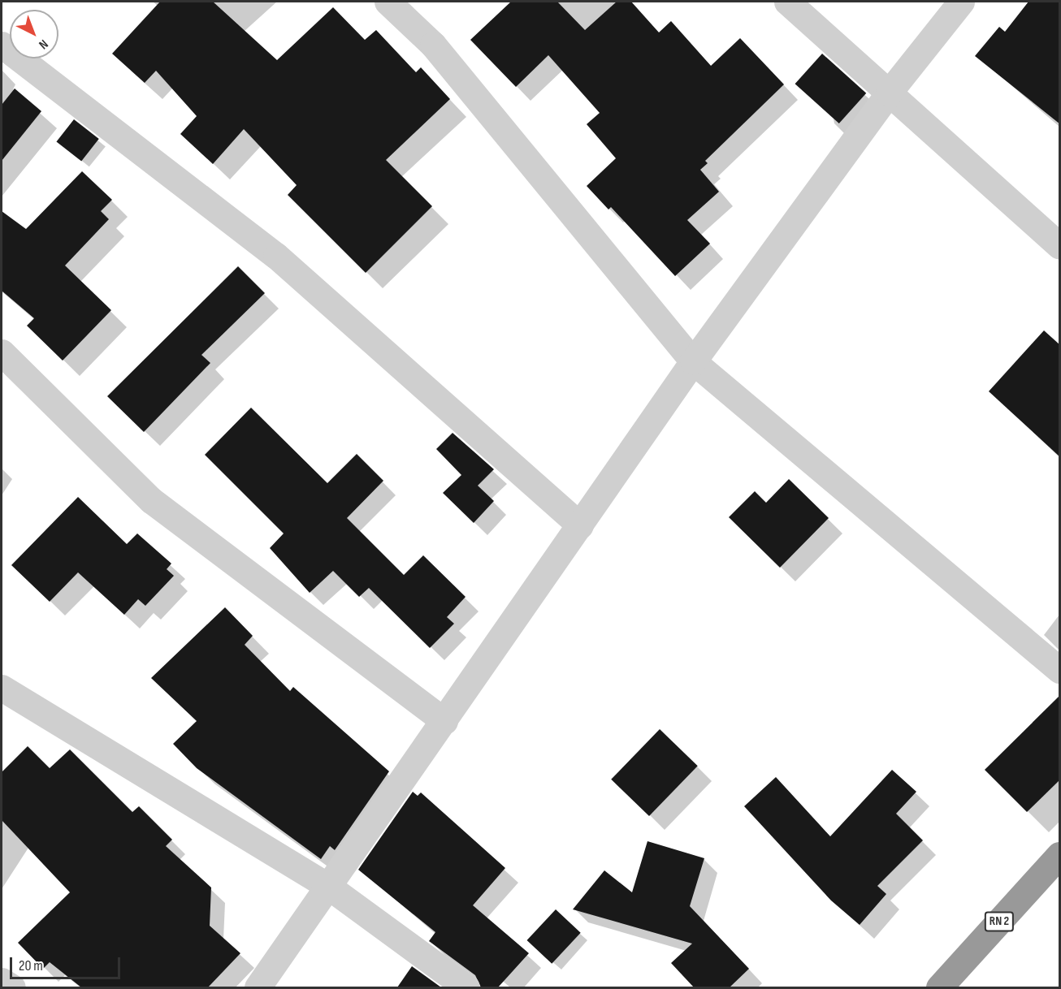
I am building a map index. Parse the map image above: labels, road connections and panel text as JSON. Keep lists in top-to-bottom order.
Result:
{
  "streets": {
    "highway": ["RN 2"]
  },
  "scale_bar": "20 m",
  "north": "bottom right"
}
